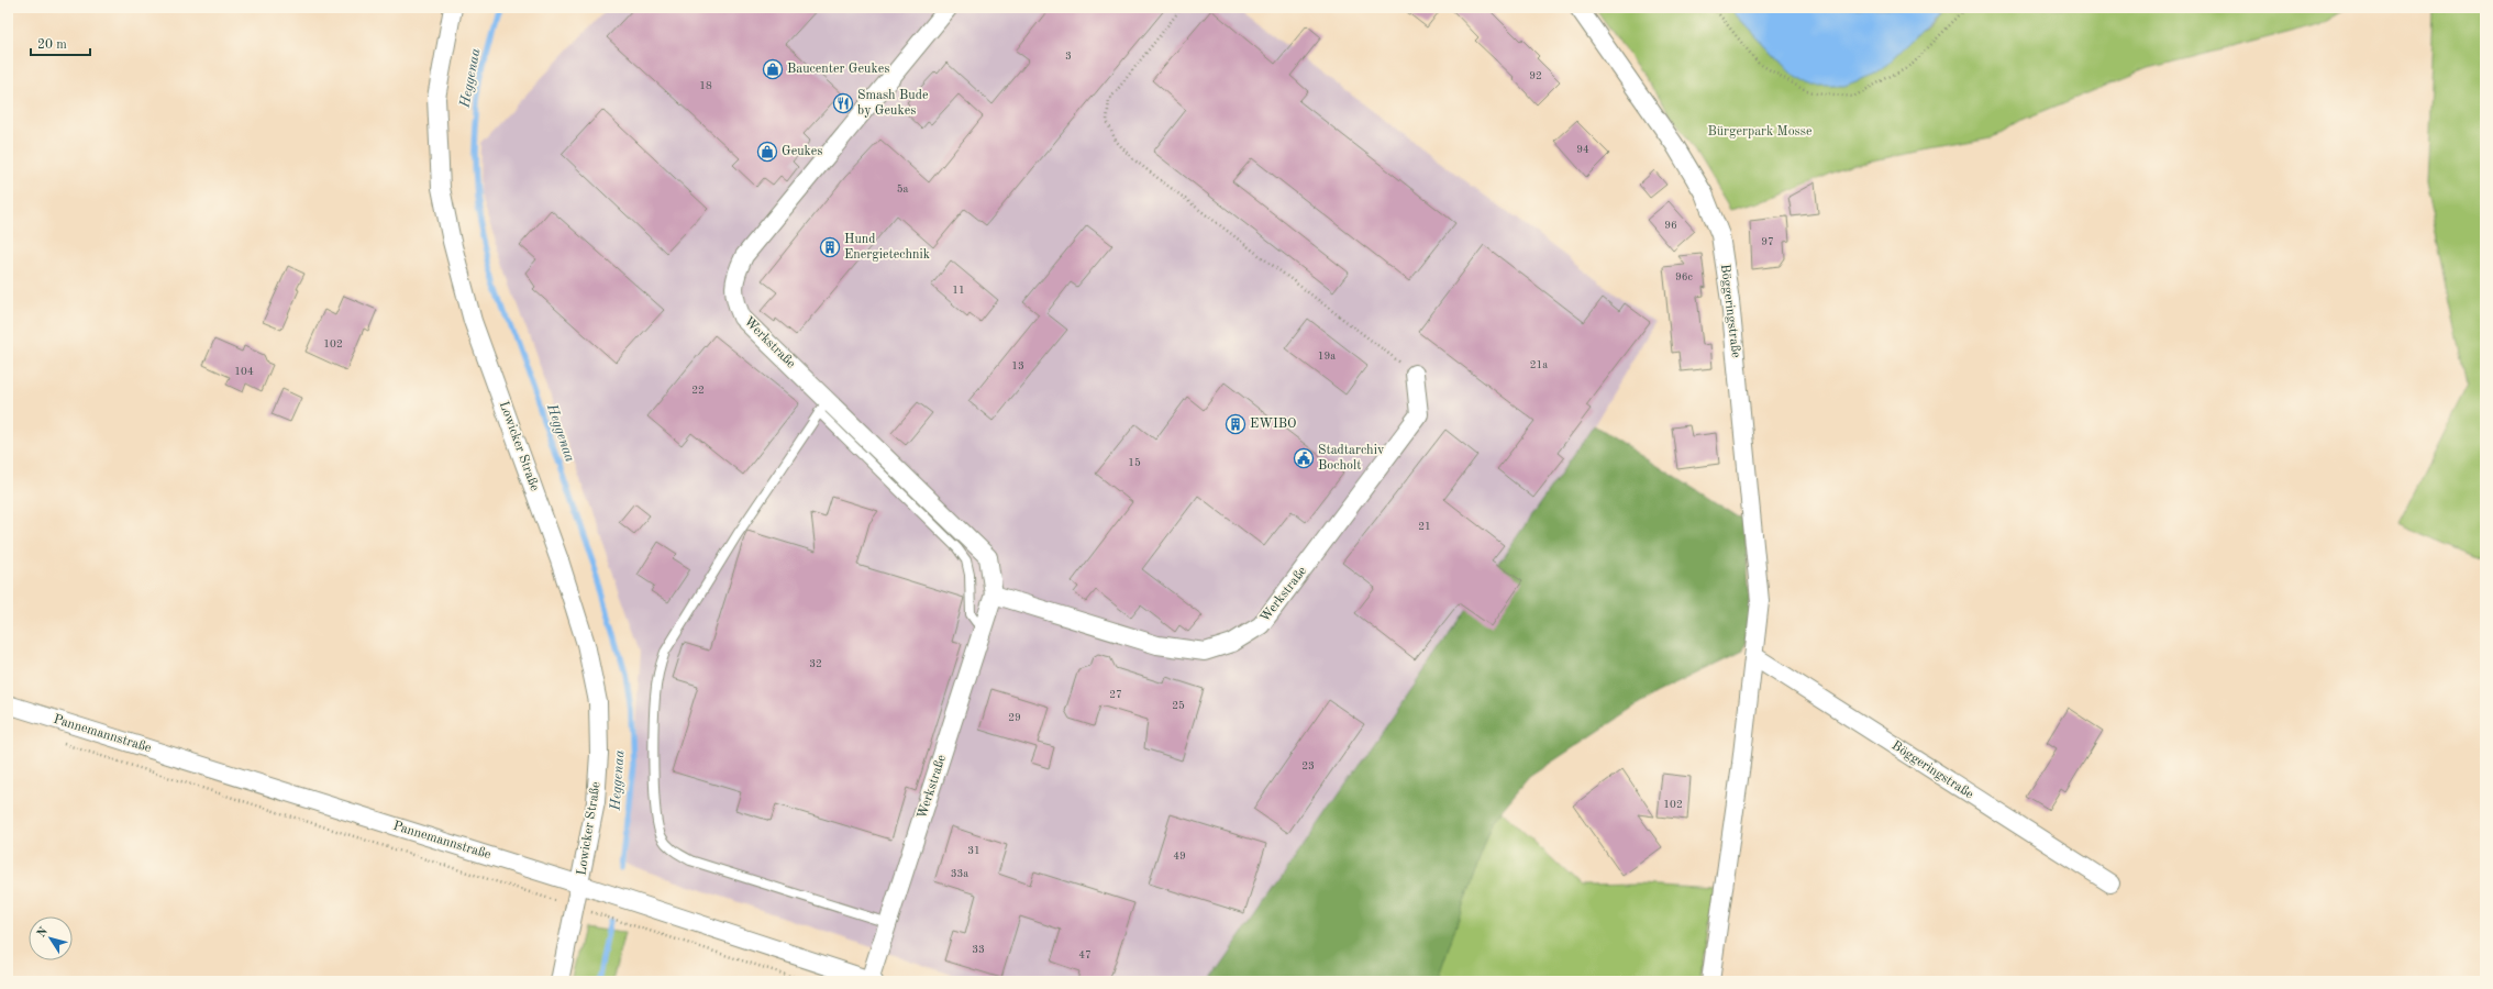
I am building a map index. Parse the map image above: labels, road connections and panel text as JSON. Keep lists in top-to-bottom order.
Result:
{
  "streets": {
    "street": [
      "Böggeringstraße",
      "Werkstraße",
      "Lowicker Straße",
      "Pannemannstraße"
    ]
  },
  "crossings": [
    ["Werkstraße", "Pannemannstraße"],
    ["Lowicker Straße", "Pannemannstraße"]
  ],
  "water": ["Heggenaa"],
  "parks": ["Bürgerpark Mosse"],
  "places": {
    "shop": ["Baucenter Geukes", "Geukes"],
    "restaurant": ["Smash Bude by Geukes"],
    "building": ["Hund Energietechnik", "EWIBO"],
    "public building": ["Stadtarchiv Bocholt"]
  },
  "house_numbers": [
    "3",
    "92",
    "18",
    "94",
    "5a",
    "96",
    "97",
    "96c",
    "11",
    "102",
    "19a",
    "21a",
    "13",
    "104",
    "22",
    "15",
    "21",
    "32",
    "27",
    "25",
    "29",
    "23",
    "102",
    "31",
    "49",
    "33a",
    "33",
    "47"
  ],
  "scale_bar": "20 m",
  "north": "top left"
}
